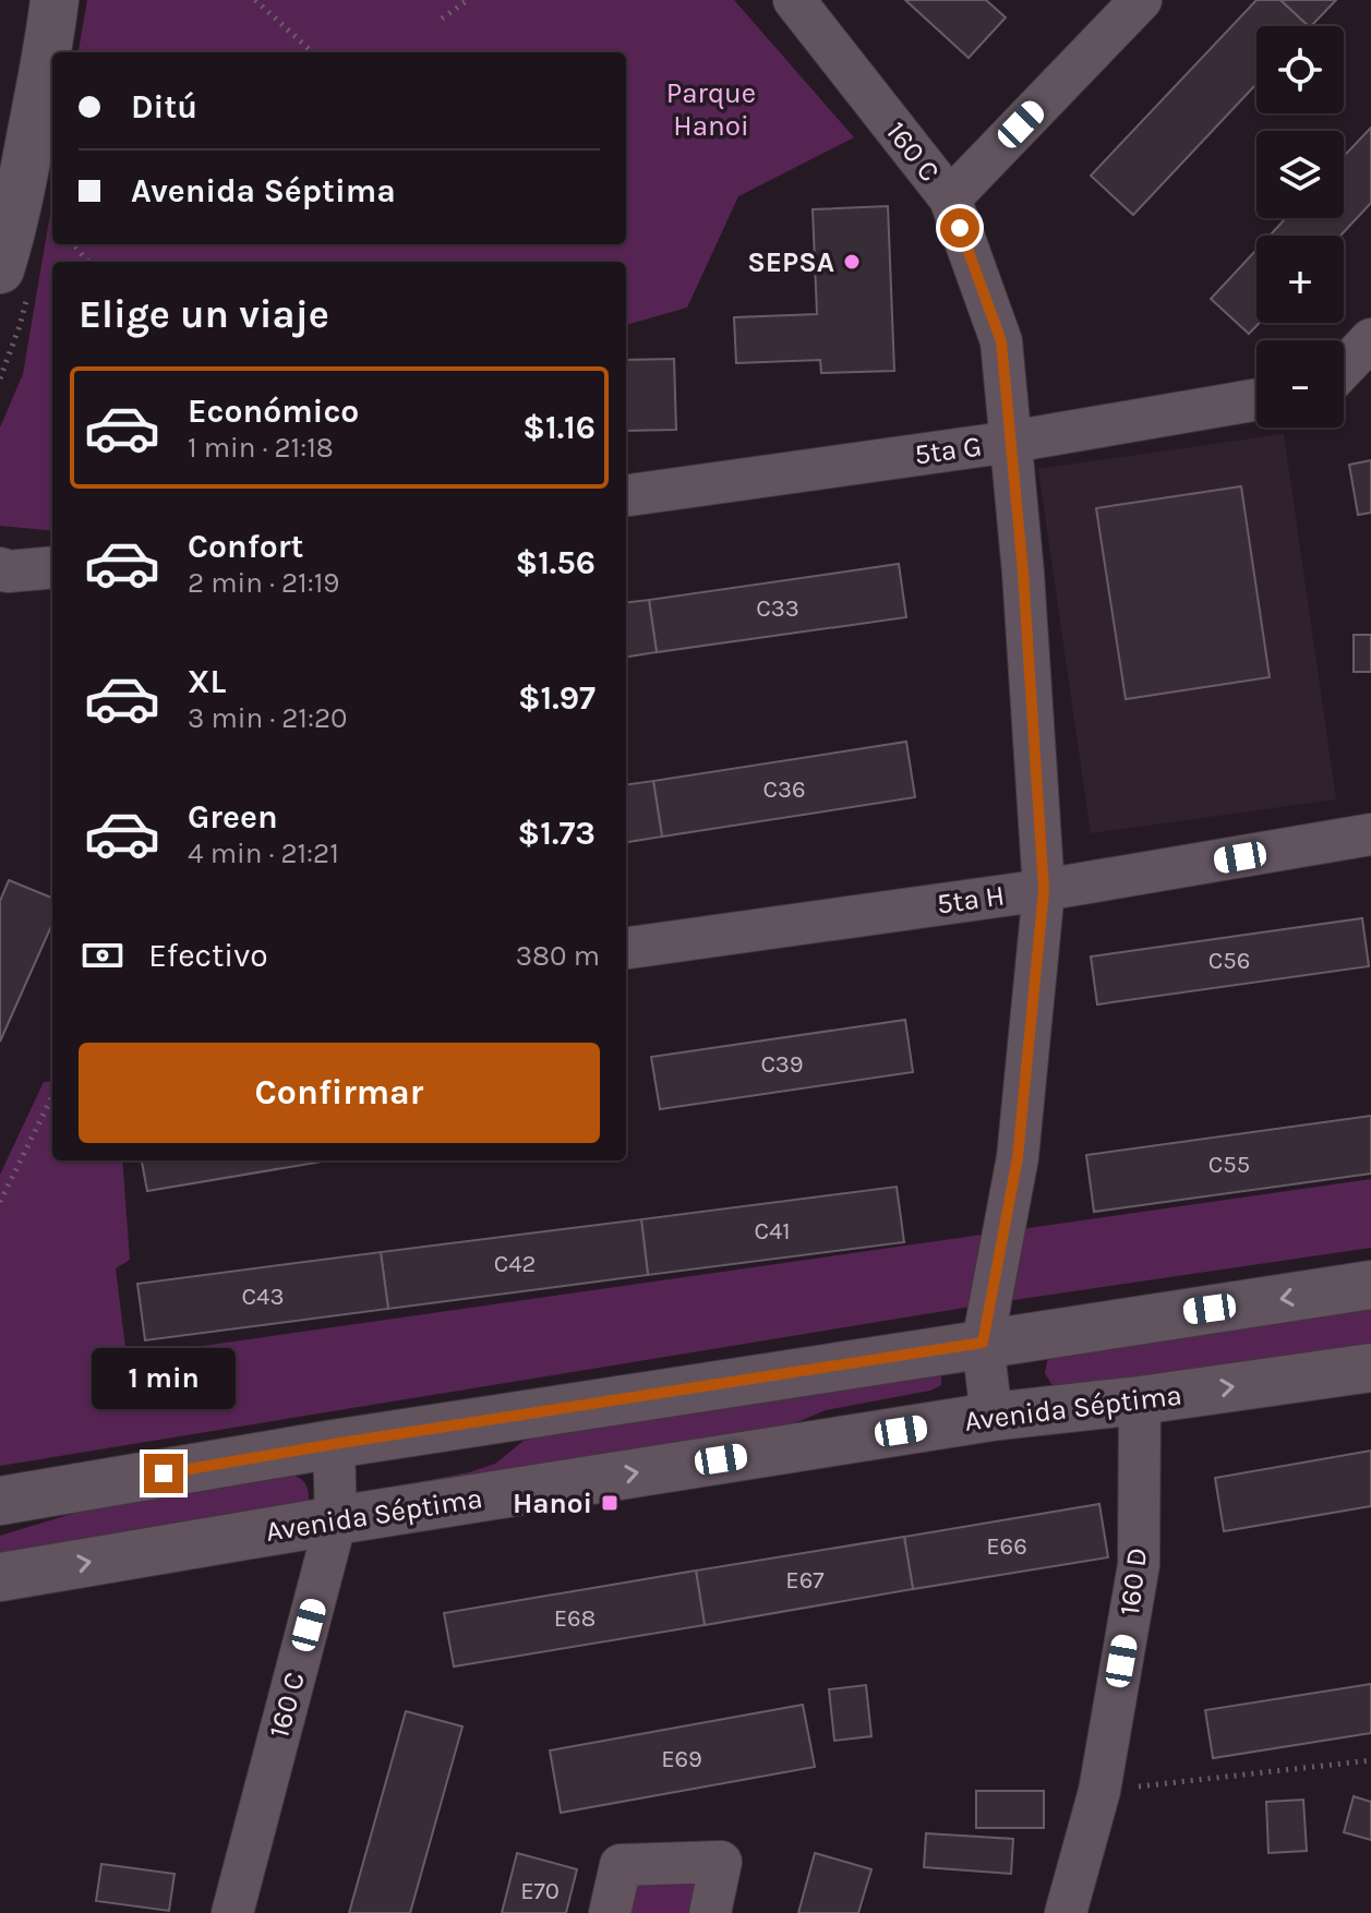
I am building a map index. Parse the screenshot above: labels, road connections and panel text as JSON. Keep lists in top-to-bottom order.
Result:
{
  "streets": {
    "main road": ["Avenida Séptima"],
    "street": [
      "160 C",
      "5ta G",
      "5ta H",
      "160 D"
    ]
  },
  "crossings": [
    ["160 C", "5ta G"],
    ["160 C", "5ta H"],
    ["160 C", "Avenida Séptima"],
    ["Avenida Séptima", "160 D"]
  ],
  "parks": ["Parque Hanoi"],
  "places": {
    "other": ["SEPSA"],
    "transit": ["Hanoi"]
  },
  "house_numbers": [
    "C33",
    "C36",
    "C56",
    "C39",
    "C55",
    "C41",
    "C42",
    "C43",
    "E66",
    "E67",
    "E68",
    "E69",
    "E70"
  ],
  "page": {
    "map_buttons": ["+", "−"],
    "banner": ["Ditú", "Avenida Séptima"],
    "heading": "Elige un viaje",
    "list": [
      {
        "name": "Económico",
        "note": "1 min · 21:18",
        "value": "$1.16"
      },
      {
        "name": "Confort",
        "note": "2 min · 21:19",
        "value": "$1.56"
      },
      {
        "name": "XL",
        "note": "3 min · 21:20",
        "value": "$1.97"
      },
      {
        "name": "Green",
        "note": "4 min · 21:21",
        "value": "$1.73"
      }
    ],
    "pay": ["Efectivo", "380 m"],
    "buttons": "Confirmar",
    "bubble": "1 min"
  }
}
